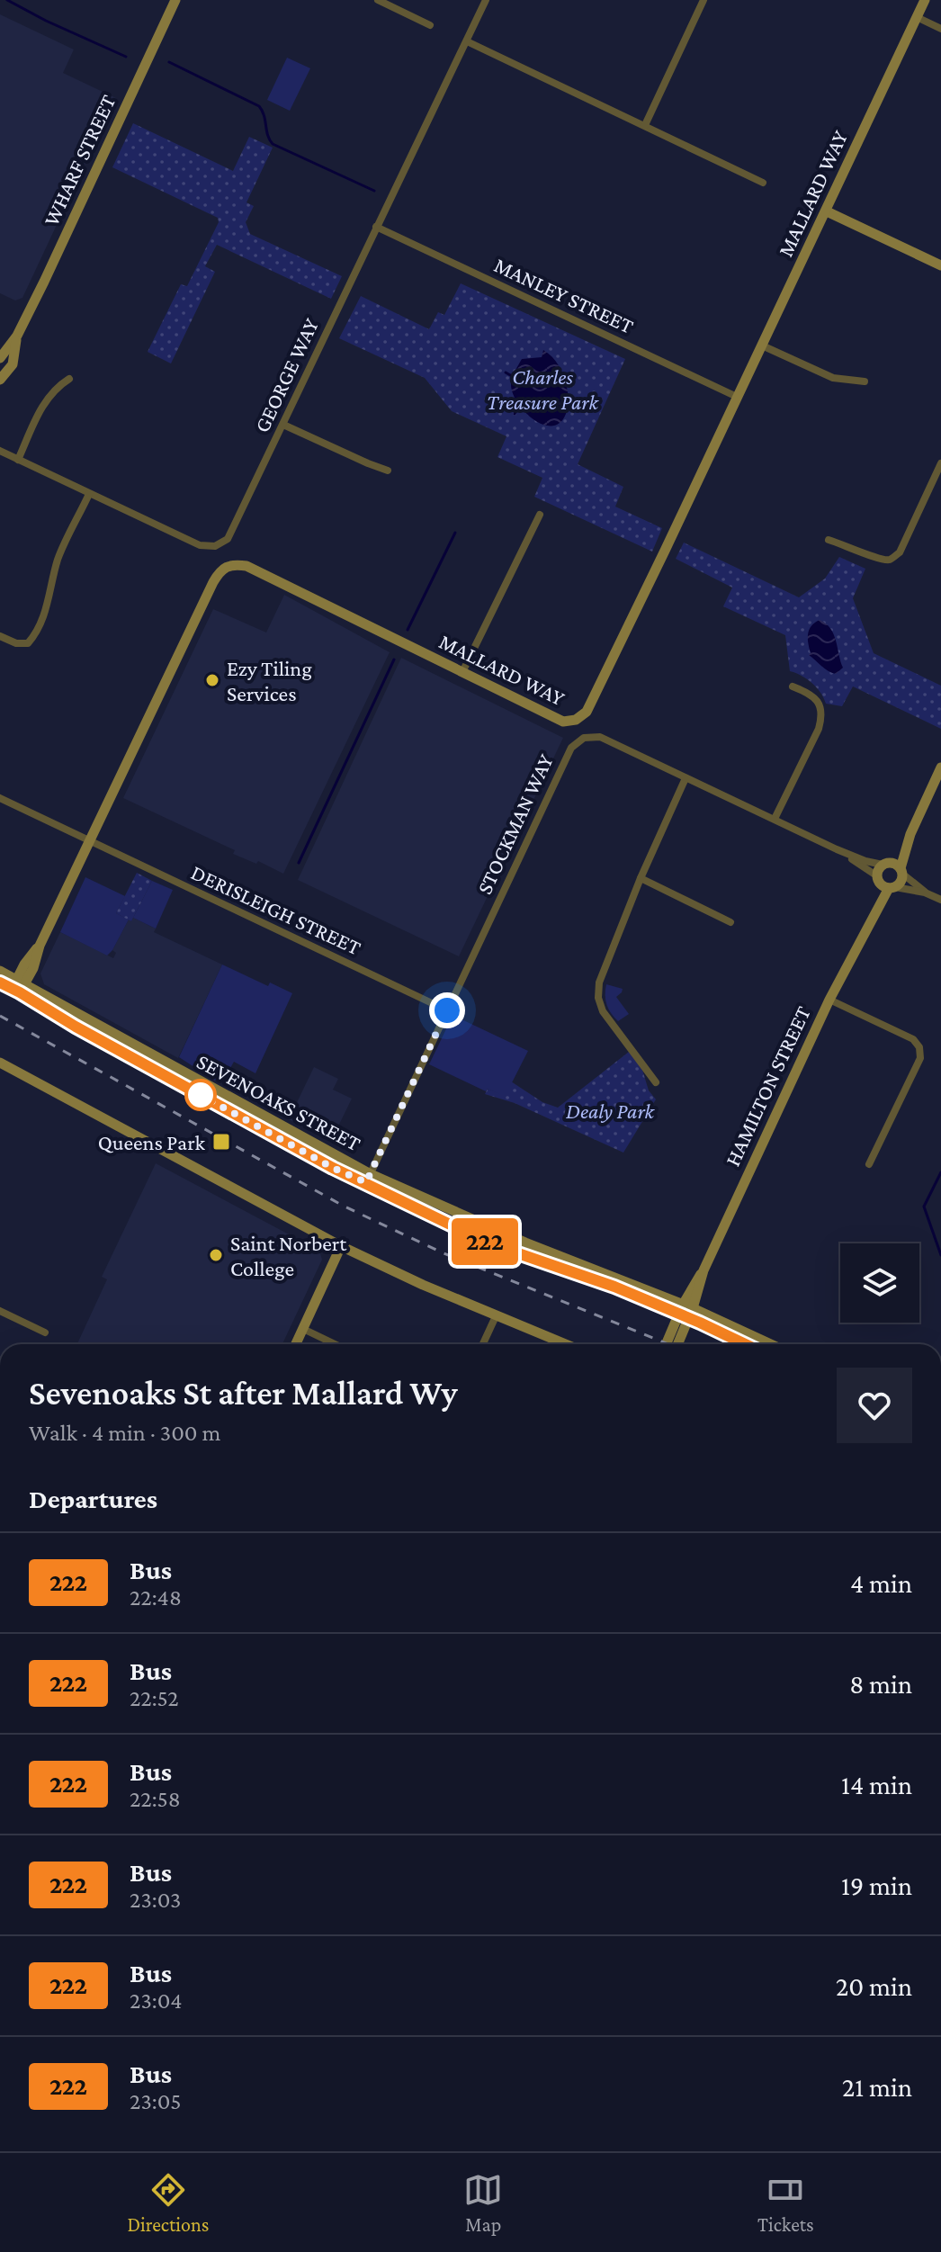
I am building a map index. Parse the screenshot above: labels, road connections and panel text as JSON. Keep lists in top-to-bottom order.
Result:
{
  "streets": {
    "street": [
      "WHARF STREET",
      "MALLARD WAY",
      "MANLEY STREET",
      "GEORGE WAY",
      "STOCKMAN WAY",
      "DERISLEIGH STREET",
      "HAMILTON STREET",
      "SEVENOAKS STREET"
    ]
  },
  "crossings": [
    ["MALLARD WAY", "MANLEY STREET"],
    ["MALLARD WAY", "DERISLEIGH STREET"],
    ["MALLARD WAY", "SEVENOAKS STREET"],
    ["MANLEY STREET", "GEORGE WAY"],
    ["STOCKMAN WAY", "DERISLEIGH STREET"],
    ["STOCKMAN WAY", "HAMILTON STREET"],
    ["STOCKMAN WAY", "SEVENOAKS STREET"],
    ["HAMILTON STREET", "SEVENOAKS STREET"]
  ],
  "parks": ["Charles Treasure Park", "Dealy Park"],
  "places": {
    "other": ["Ezy Tiling Services", "Saint Norbert College"],
    "transit": ["Queens Park"]
  },
  "lines": ["bus line 222"],
  "page": {
    "on_map": "222",
    "heading": [
      ["Sevenoaks St after Mallard Wy", "Walk · 4 min · 300 m"],
      "Departures"
    ],
    "list": [
      {
        "mark": "222",
        "name": "Bus",
        "note": "22:48",
        "value": "4 min"
      },
      {
        "mark": "222",
        "name": "Bus",
        "note": "22:52",
        "value": "8 min"
      },
      {
        "mark": "222",
        "name": "Bus",
        "note": "22:58",
        "value": "14 min"
      },
      {
        "mark": "222",
        "name": "Bus",
        "note": "23:03",
        "value": "19 min"
      },
      {
        "mark": "222",
        "name": "Bus",
        "note": "23:04",
        "value": "20 min"
      },
      {
        "mark": "222",
        "name": "Bus",
        "note": "23:05",
        "value": "21 min"
      }
    ],
    "tabs": ["Directions", "Map", "Tickets"]
  }
}
